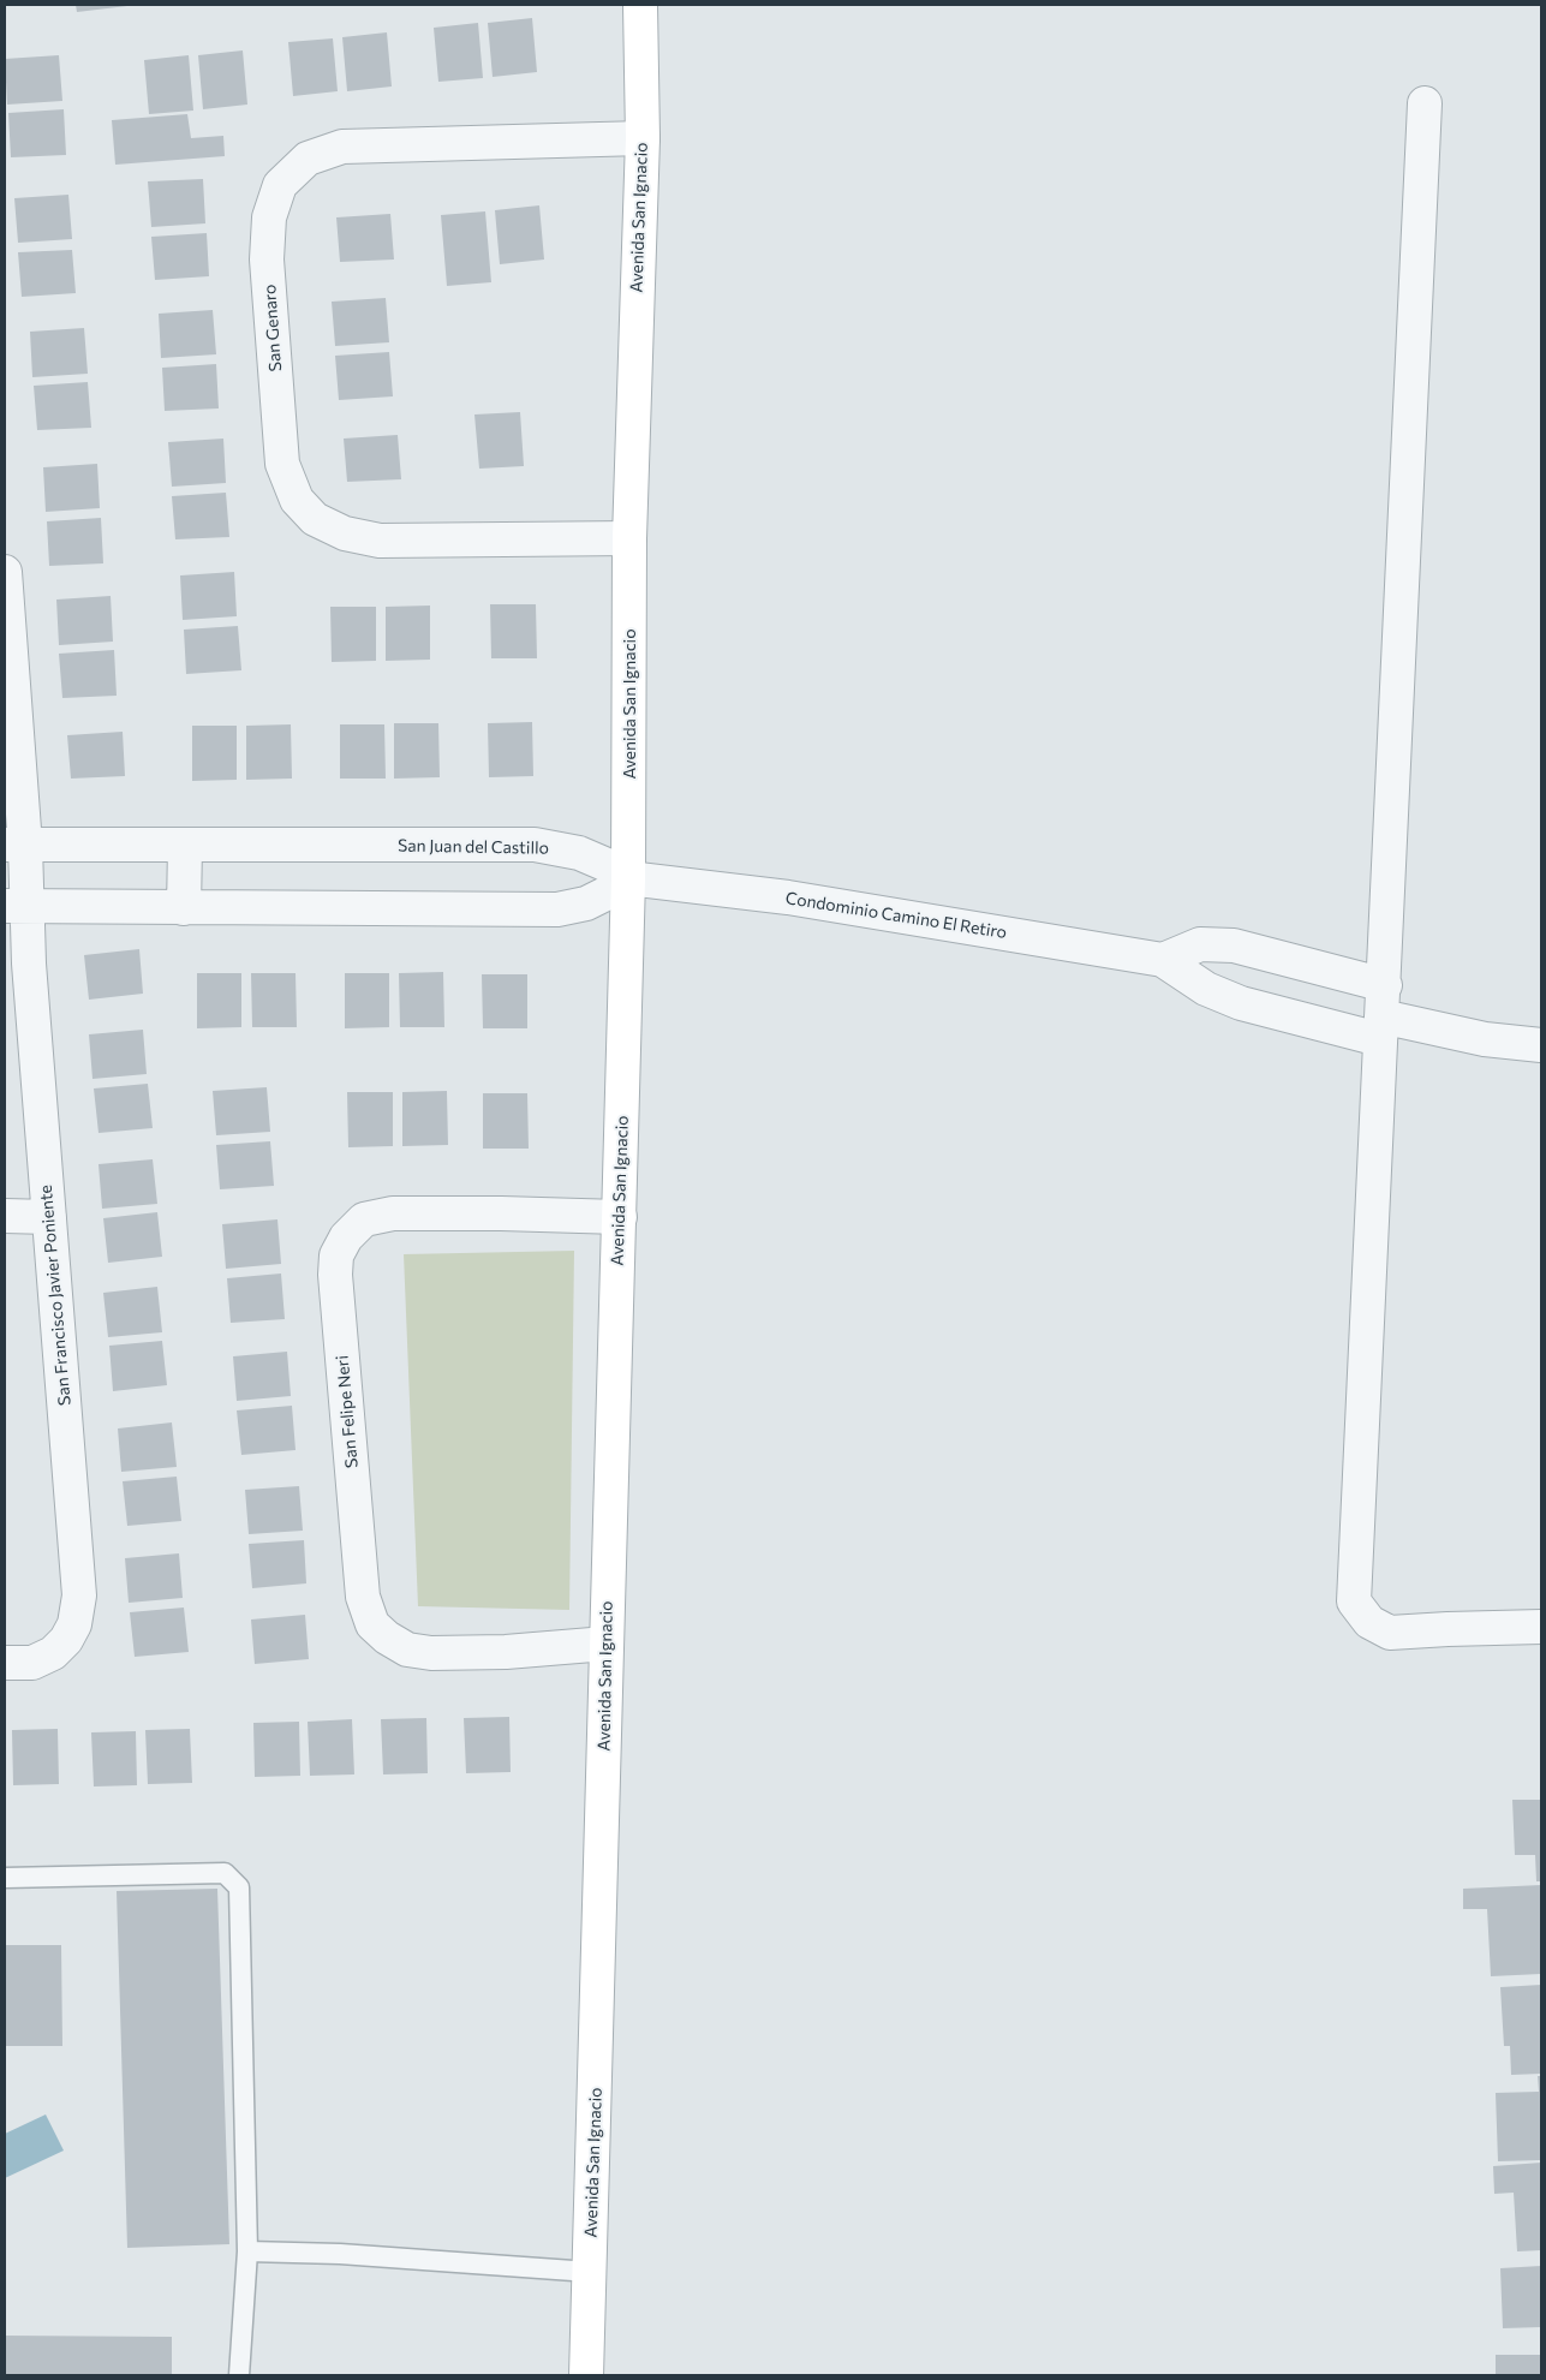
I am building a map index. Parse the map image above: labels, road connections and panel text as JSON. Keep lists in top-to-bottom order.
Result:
{
  "streets": {
    "main road": ["Avenida San Ignacio"],
    "street": [
      "San Genaro",
      "San Juan del Castillo",
      "Condominio Camino El Retiro",
      "San Francisco Javier Poniente",
      "San Felipe Neri"
    ]
  },
  "crossings": [
    ["Avenida San Ignacio", "San Genaro"],
    ["Avenida San Ignacio", "San Juan del Castillo"],
    ["Avenida San Ignacio", "Condominio Camino El Retiro"],
    ["Avenida San Ignacio", "San Felipe Neri"],
    ["San Juan del Castillo", "Condominio Camino El Retiro"],
    ["San Juan del Castillo", "San Francisco Javier Poniente"]
  ]
}
